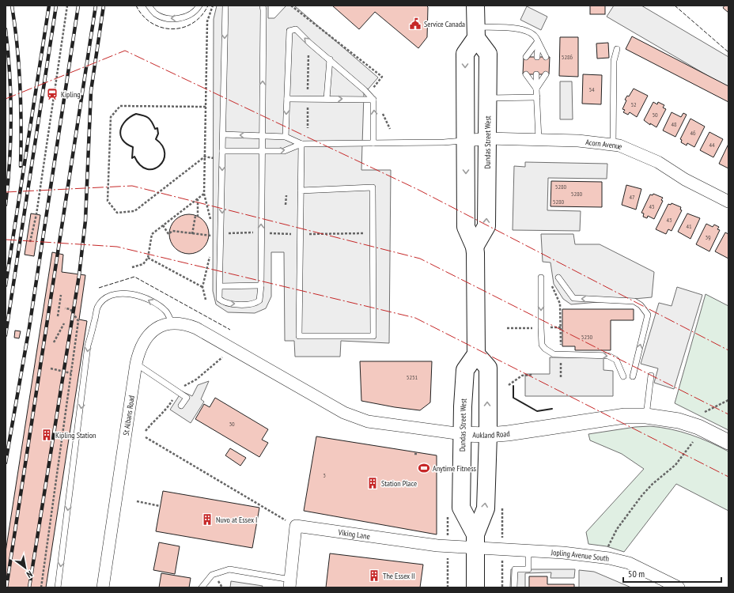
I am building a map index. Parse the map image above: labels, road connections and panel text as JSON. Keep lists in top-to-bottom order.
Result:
{
  "streets": {
    "main road": ["Dundas Street West"],
    "street": [
      "Acorn Avenue",
      "St Albans Road",
      "Aukland Road",
      "Viking Lane",
      "Jopling Avenue South"
    ]
  },
  "crossings": [
    ["Dundas Street West", "Acorn Avenue"],
    ["Dundas Street West", "Aukland Road"],
    ["Dundas Street West", "Viking Lane"],
    ["Dundas Street West", "Jopling Avenue South"],
    ["St Albans Road", "Aukland Road"],
    ["Viking Lane", "Jopling Avenue South"]
  ],
  "places": {
    "public building": ["Service Canada"],
    "station": ["Kipling"],
    "building": [
      "Kipling Station",
      "Station Place",
      "Nuvo at Essex I",
      "The Essex II"
    ],
    "sports": ["Anytime Fitness"]
  },
  "house_numbers": [
    "5286",
    "54",
    "52",
    "50",
    "48",
    "46",
    "44",
    "5280",
    "5280",
    "47",
    "5280",
    "45",
    "43",
    "41",
    "39",
    "5250",
    "5251",
    "30",
    "3"
  ],
  "scale_bar": "50 m",
  "north": "bottom right"
}
